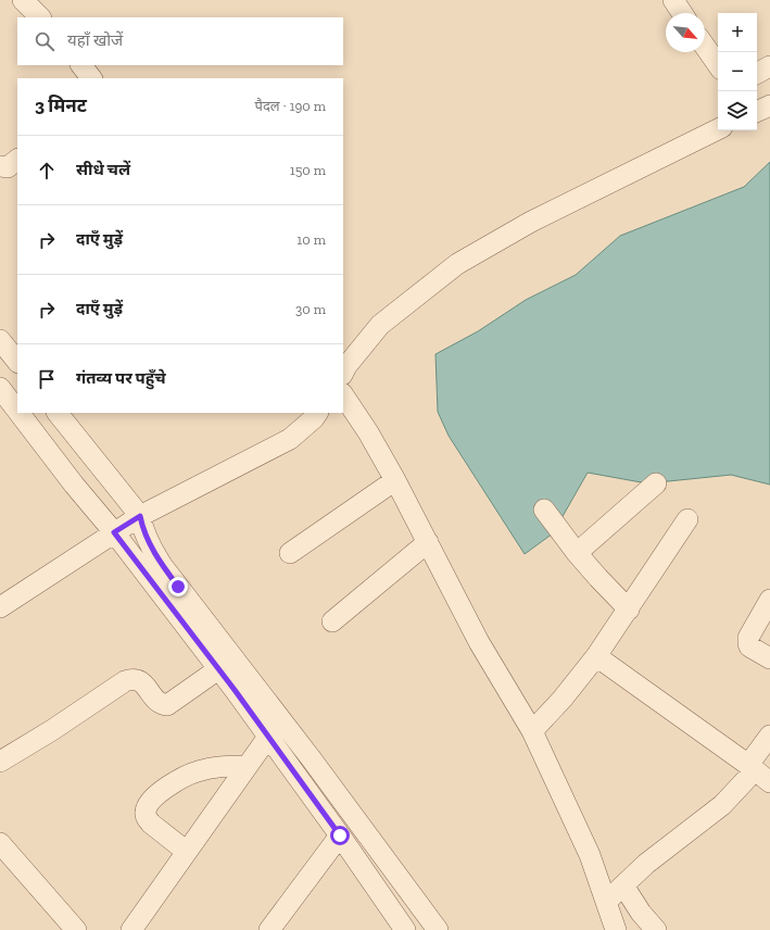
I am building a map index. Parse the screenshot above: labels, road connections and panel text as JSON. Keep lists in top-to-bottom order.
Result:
{
  "north": "bottom right",
  "page": {
    "map_buttons": ["+", "−"],
    "search": "यहाँ खोजें",
    "heading": ["3 मिनट", "पैदल · 190 m"],
    "list": [
      ["सीधे चलें", "150 m"],
      ["दाएँ मुड़ें", "10 m"],
      ["दाएँ मुड़ें", "30 m"],
      "गंतव्य पर पहुँचे"
    ]
  }
}
